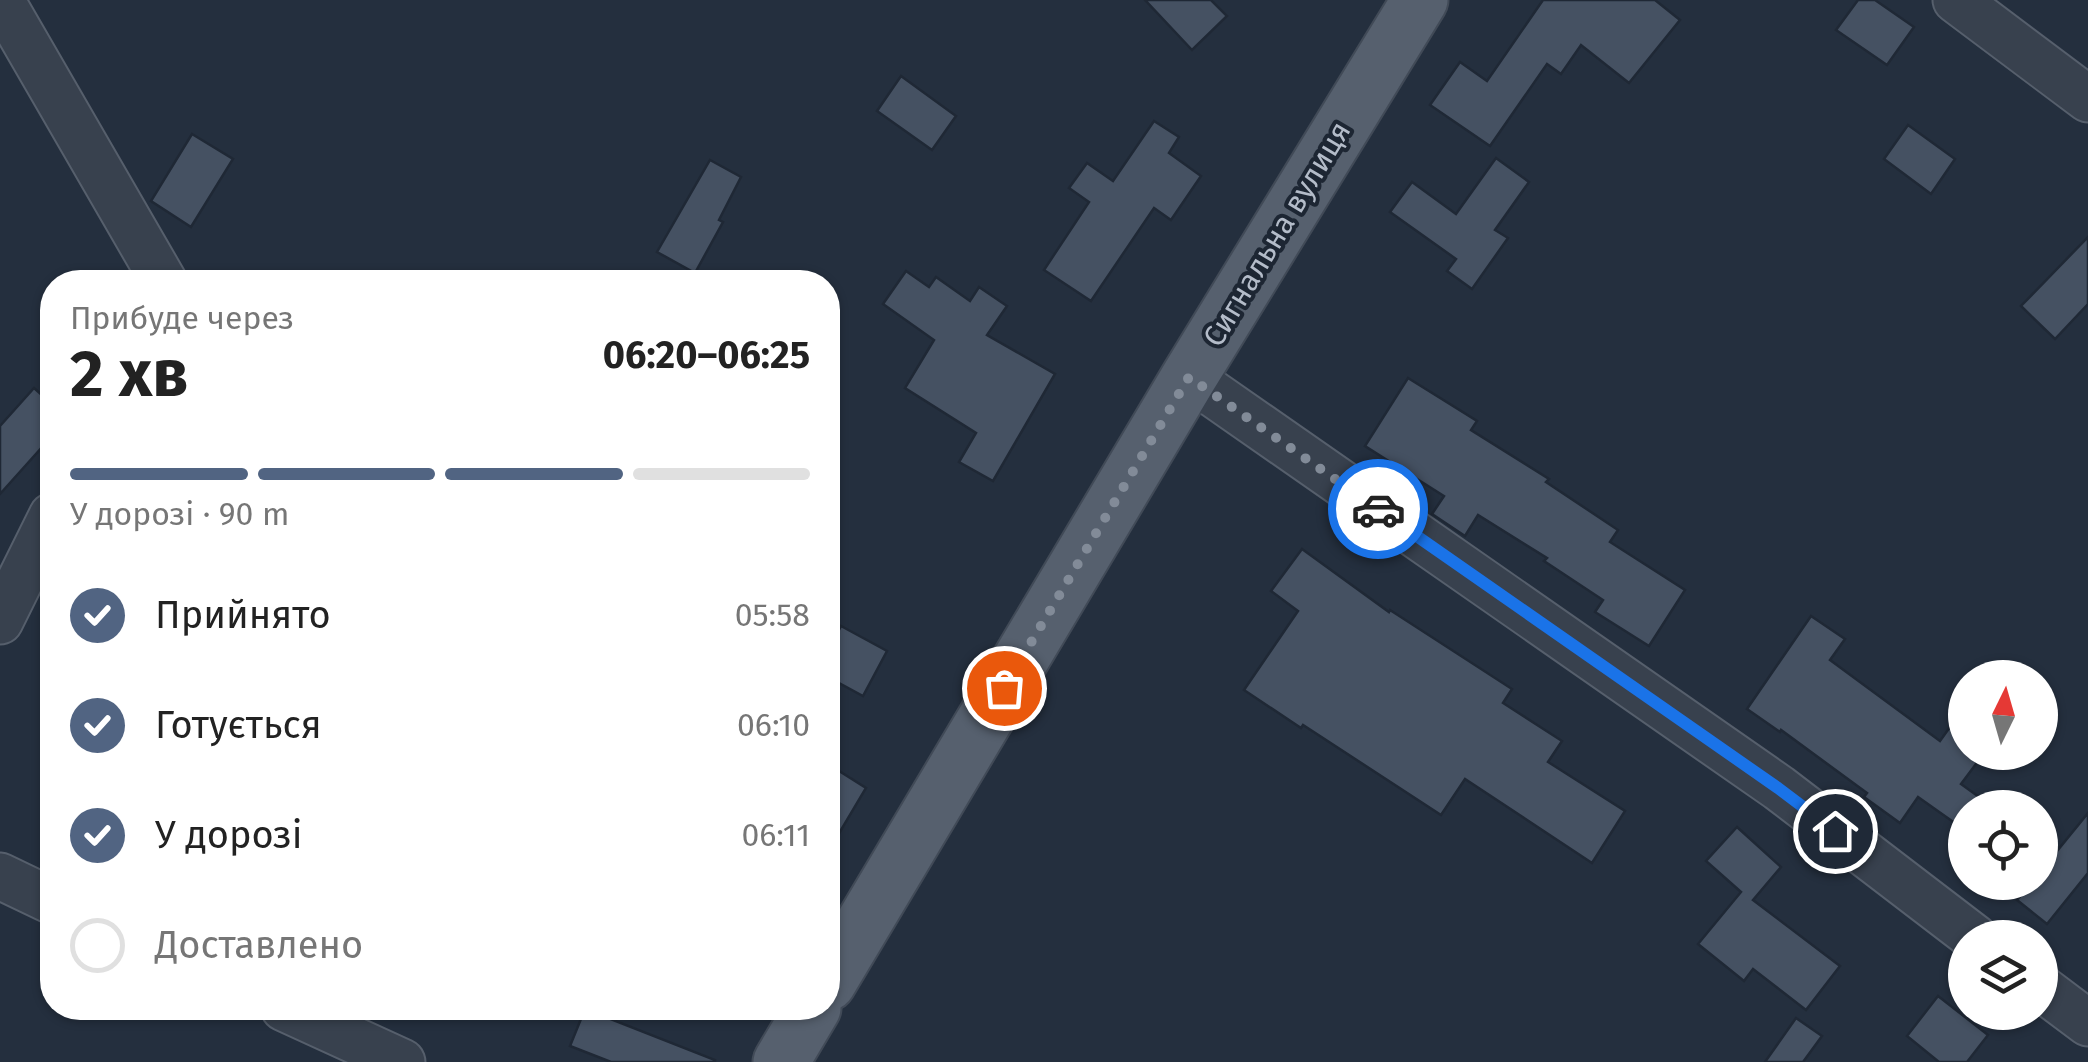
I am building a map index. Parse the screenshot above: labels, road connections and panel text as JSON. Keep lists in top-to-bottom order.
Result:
{
  "streets": {
    "main road": ["Сигнальна вулиця"]
  },
  "north": "top",
  "page": {
    "heading": ["2 хв", "Прибуде через", "06:20–06:25"],
    "bar": "У дорозі · 90 m",
    "list": [
      ["Прийнято", "05:58"],
      ["Готується", "06:10"],
      ["У дорозі", "06:11"],
      "Доставлено"
    ]
  }
}
